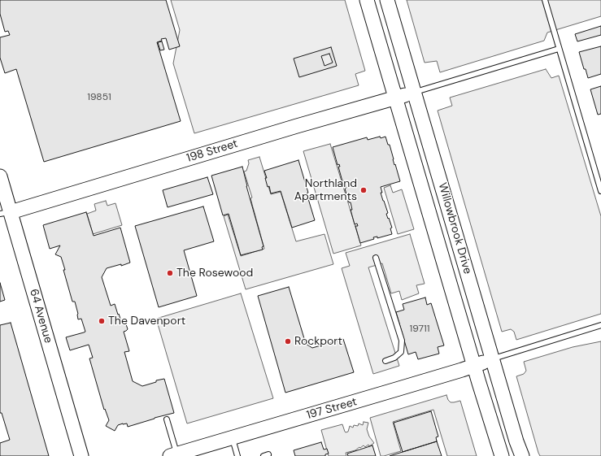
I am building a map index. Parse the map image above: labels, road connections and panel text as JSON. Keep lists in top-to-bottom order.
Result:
{
  "streets": {
    "main road": [
      "198 Street",
      "Willowbrook Drive",
      "64 Avenue",
      "197 Street"
    ]
  },
  "crossings": [
    ["198 Street", "Willowbrook Drive"],
    ["198 Street", "64 Avenue"],
    ["Willowbrook Drive", "197 Street"]
  ],
  "places": [
    "Northland Apartments",
    "The Rosewood",
    "The Davenport",
    "Rockport"
  ],
  "house_numbers": ["19851", "19711"]
}
